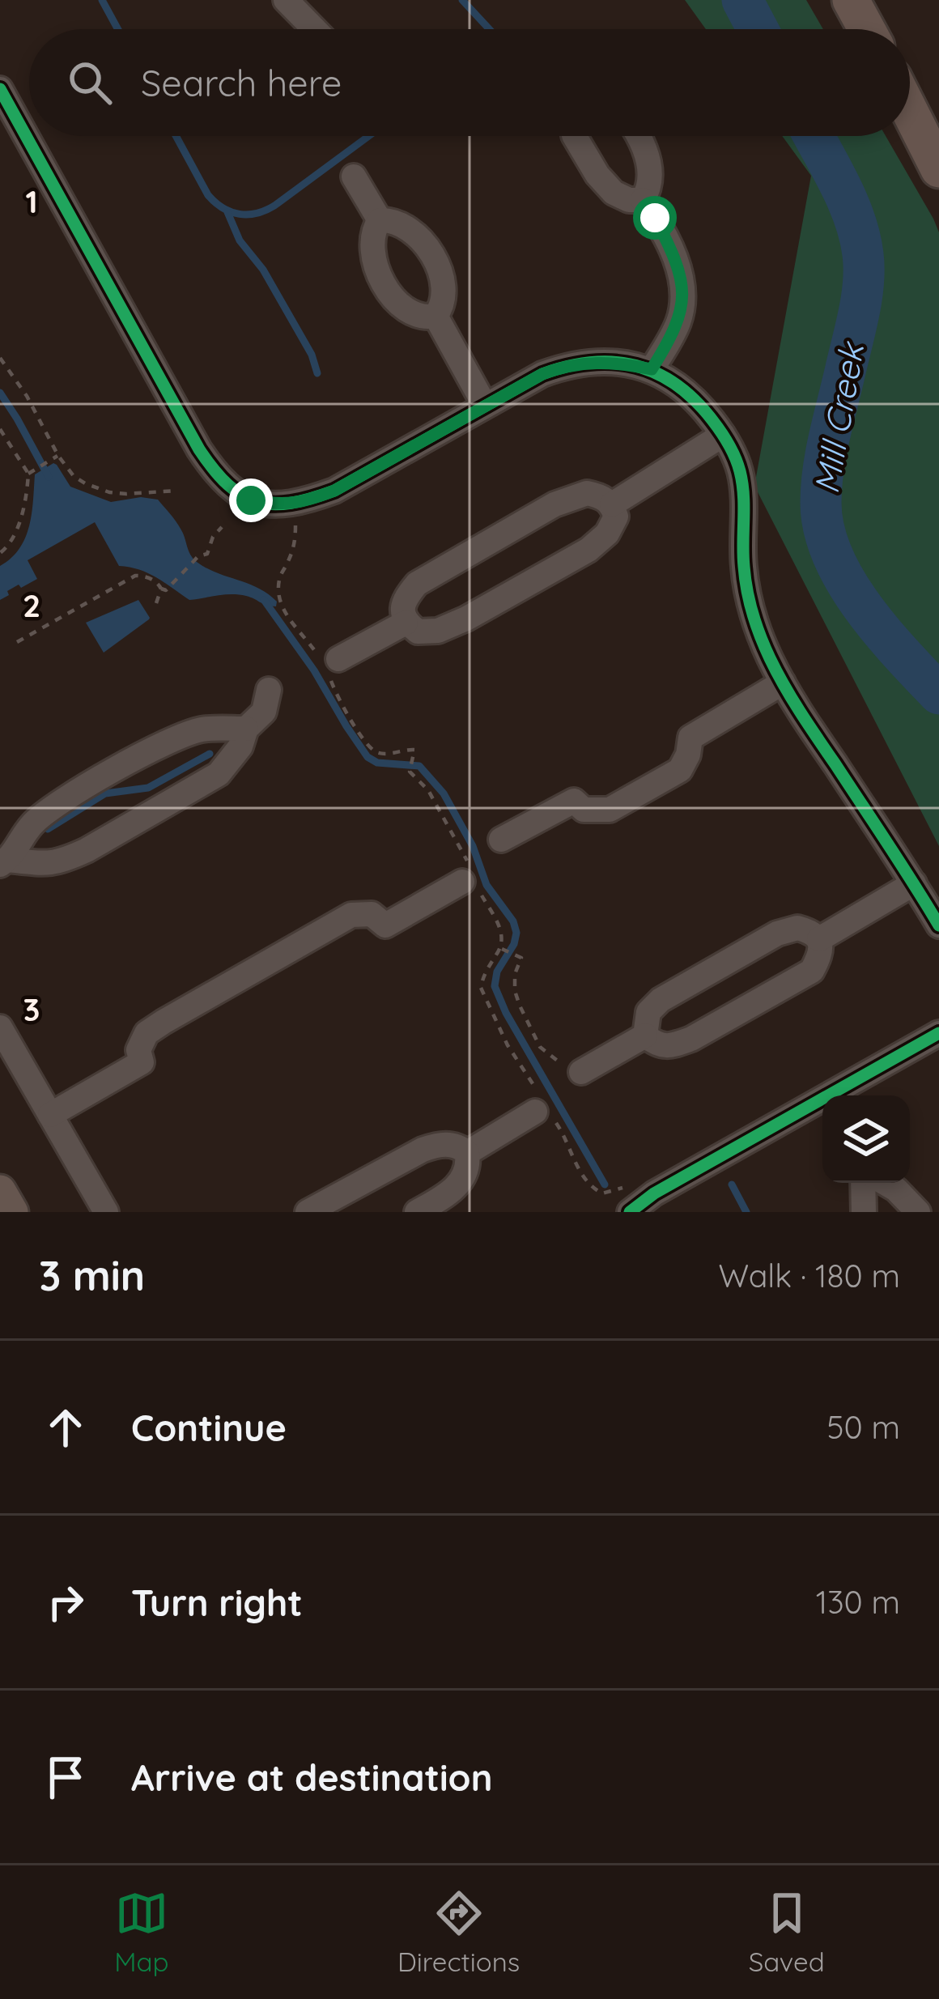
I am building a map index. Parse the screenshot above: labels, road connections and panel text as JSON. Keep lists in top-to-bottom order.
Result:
{
  "water": ["Mill Creek"],
  "page": {
    "search": "Search here",
    "heading": ["3 min", "Walk · 180 m"],
    "list": [
      ["Continue", "50 m"],
      ["Turn right", "130 m"],
      "Arrive at destination"
    ],
    "nav": ["Map", "Directions", "Saved"]
  },
  "grid": {
    "rows": ["1", "2", "3"]
  }
}
